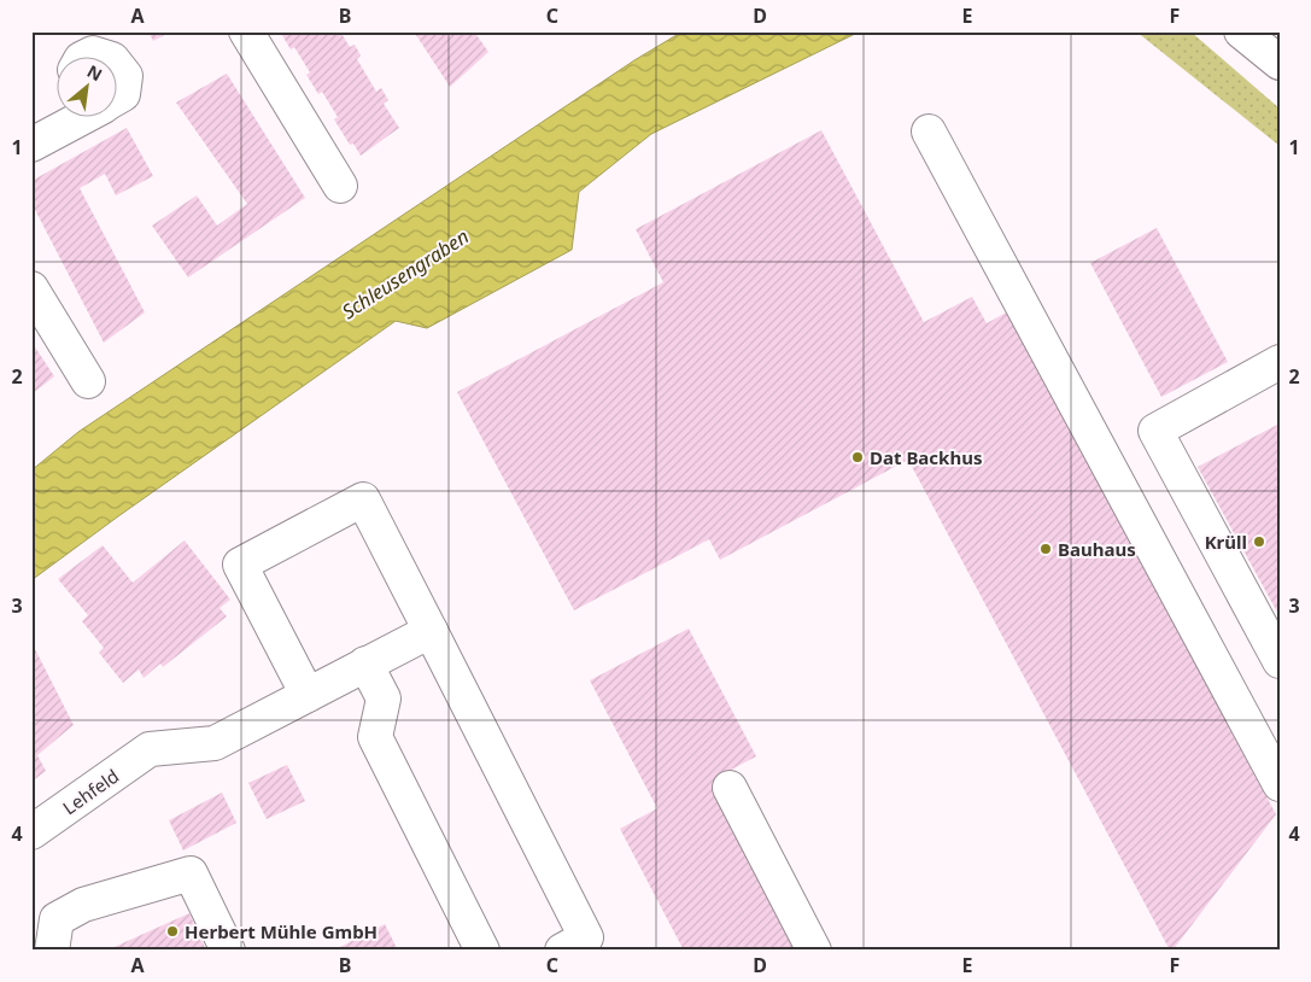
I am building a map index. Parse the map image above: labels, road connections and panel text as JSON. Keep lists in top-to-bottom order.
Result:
{
  "streets": {
    "street": ["Lehfeld"]
  },
  "water": ["Schleusengraben"],
  "places": [
    "Dat Backhus",
    "Krüll",
    "Bauhaus",
    "Herbert Mühle GmbH"
  ],
  "north": "top right",
  "grid": {
    "columns": [
      "A",
      "B",
      "C",
      "D",
      "E",
      "F"
    ],
    "rows": [
      "1",
      "2",
      "3",
      "4"
    ]
  }
}
